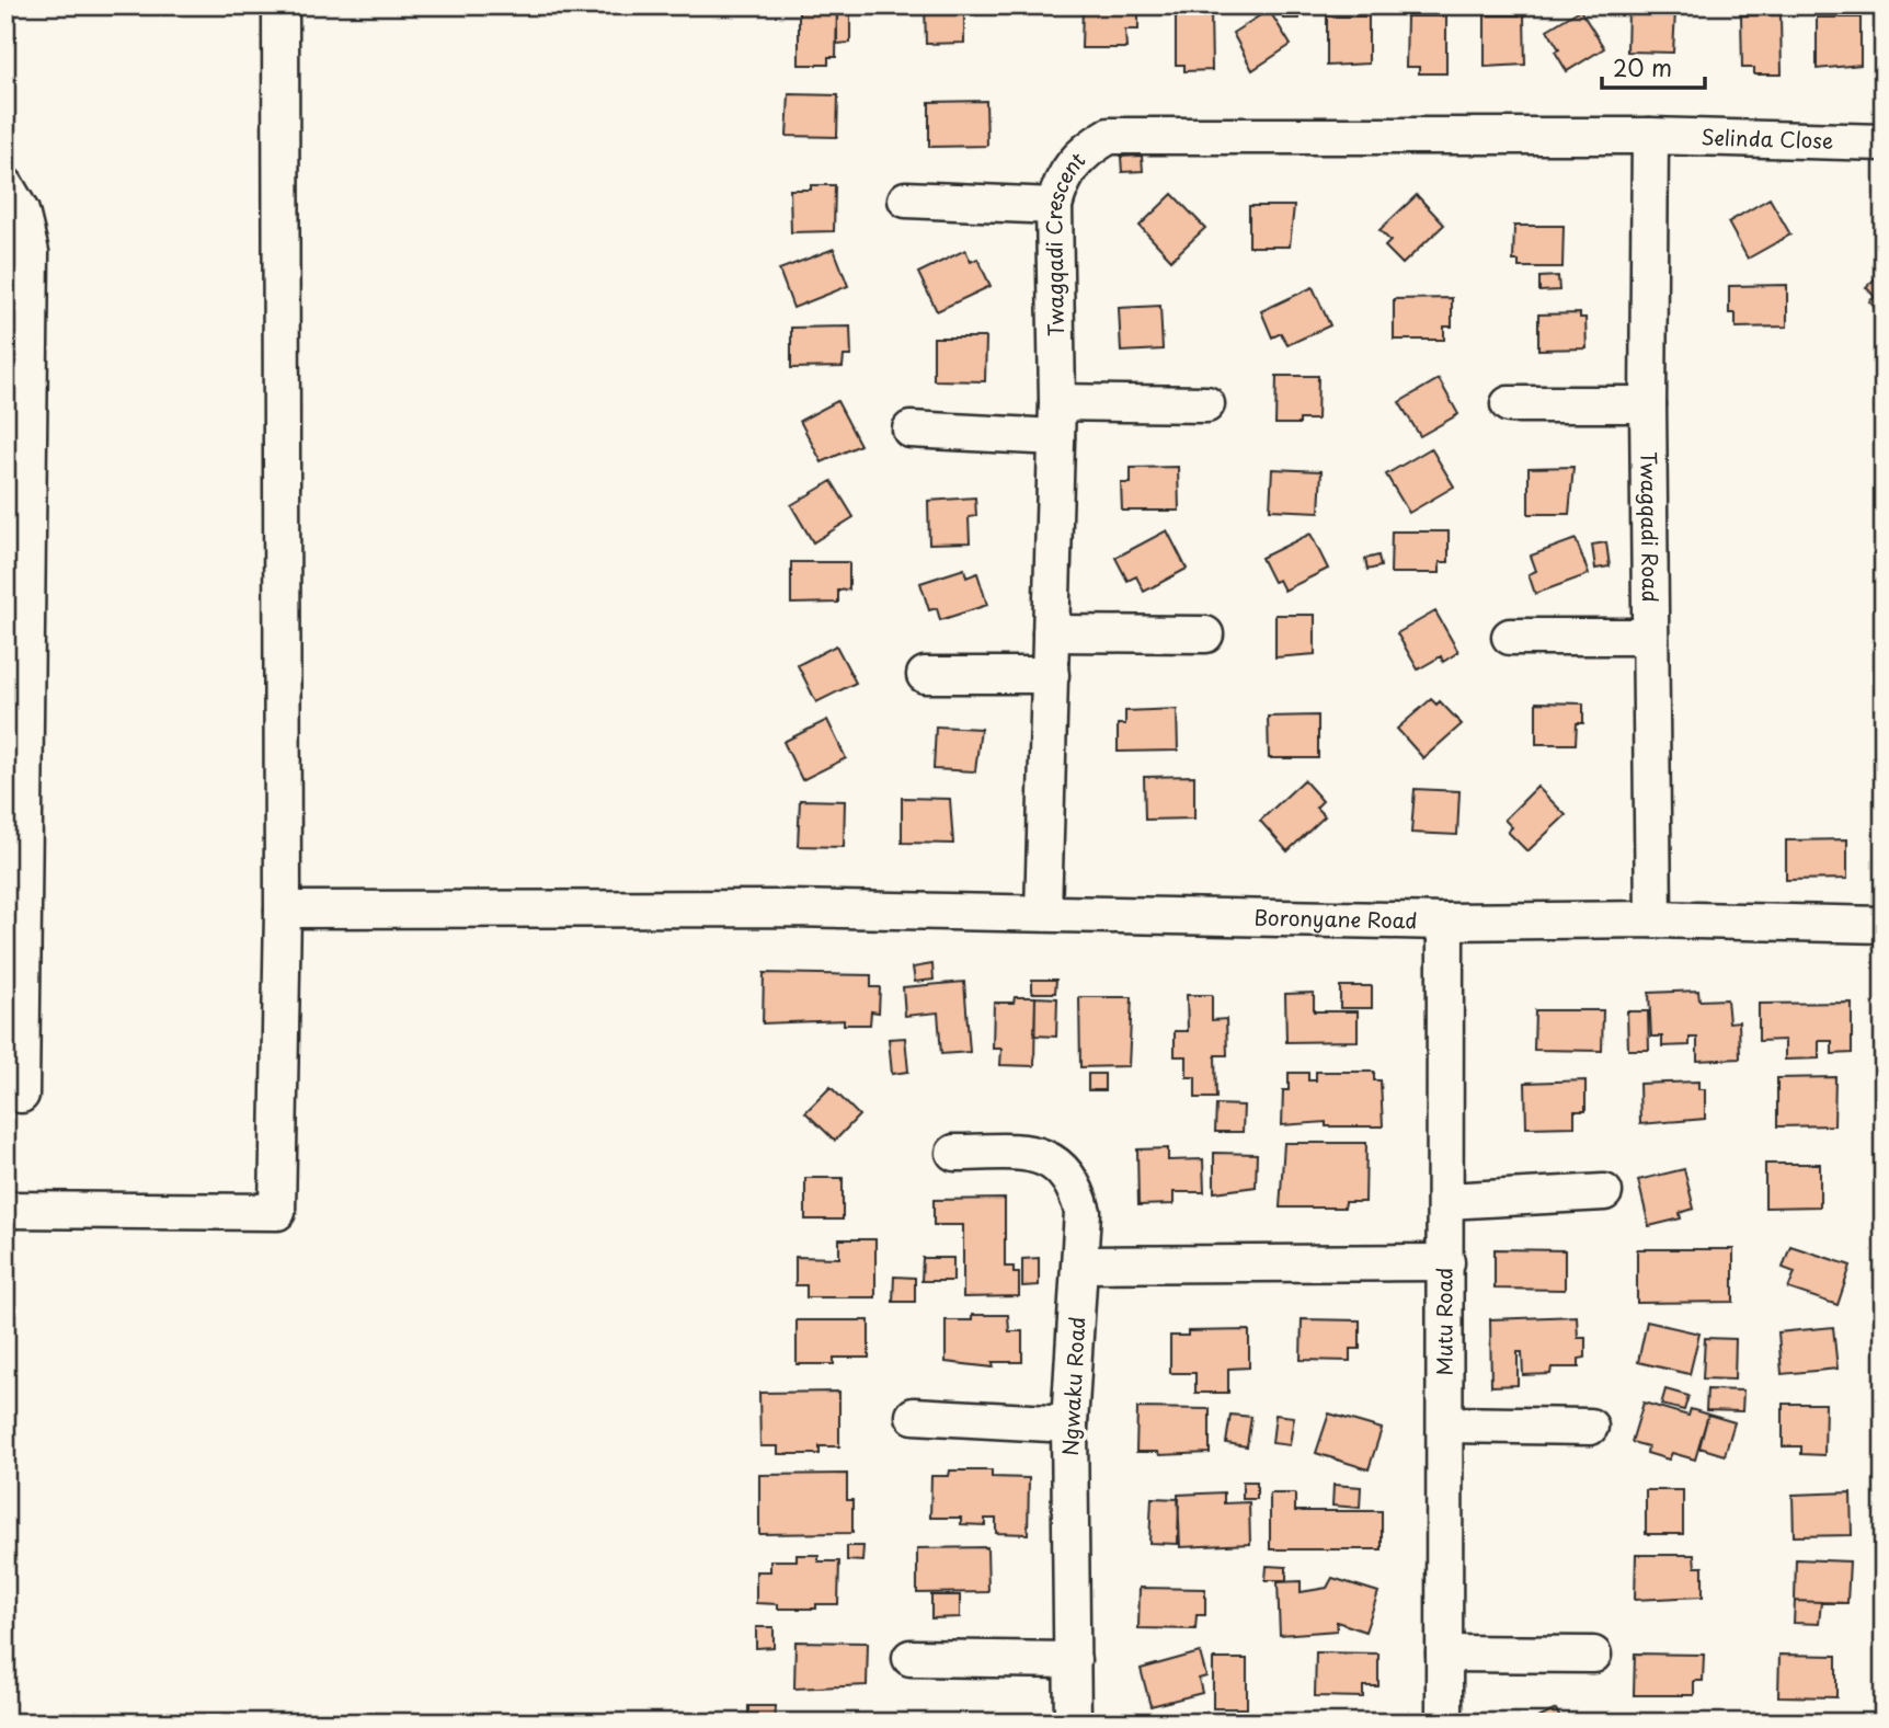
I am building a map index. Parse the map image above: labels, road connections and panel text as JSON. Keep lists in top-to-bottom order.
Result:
{
  "streets": {
    "street": [
      "Selinda Close",
      "Twagqadi Crescent",
      "Twagqadi Road",
      "Boronyane Road",
      "Mutu Road",
      "Ngwaku Road"
    ]
  },
  "crossings": [
    ["Selinda Close", "Twagqadi Crescent"],
    ["Selinda Close", "Twagqadi Road"],
    ["Twagqadi Crescent", "Twagqadi Road"],
    ["Twagqadi Crescent", "Boronyane Road"],
    ["Twagqadi Road", "Boronyane Road"],
    ["Boronyane Road", "Mutu Road"]
  ],
  "scale_bar": "20 m"
}
